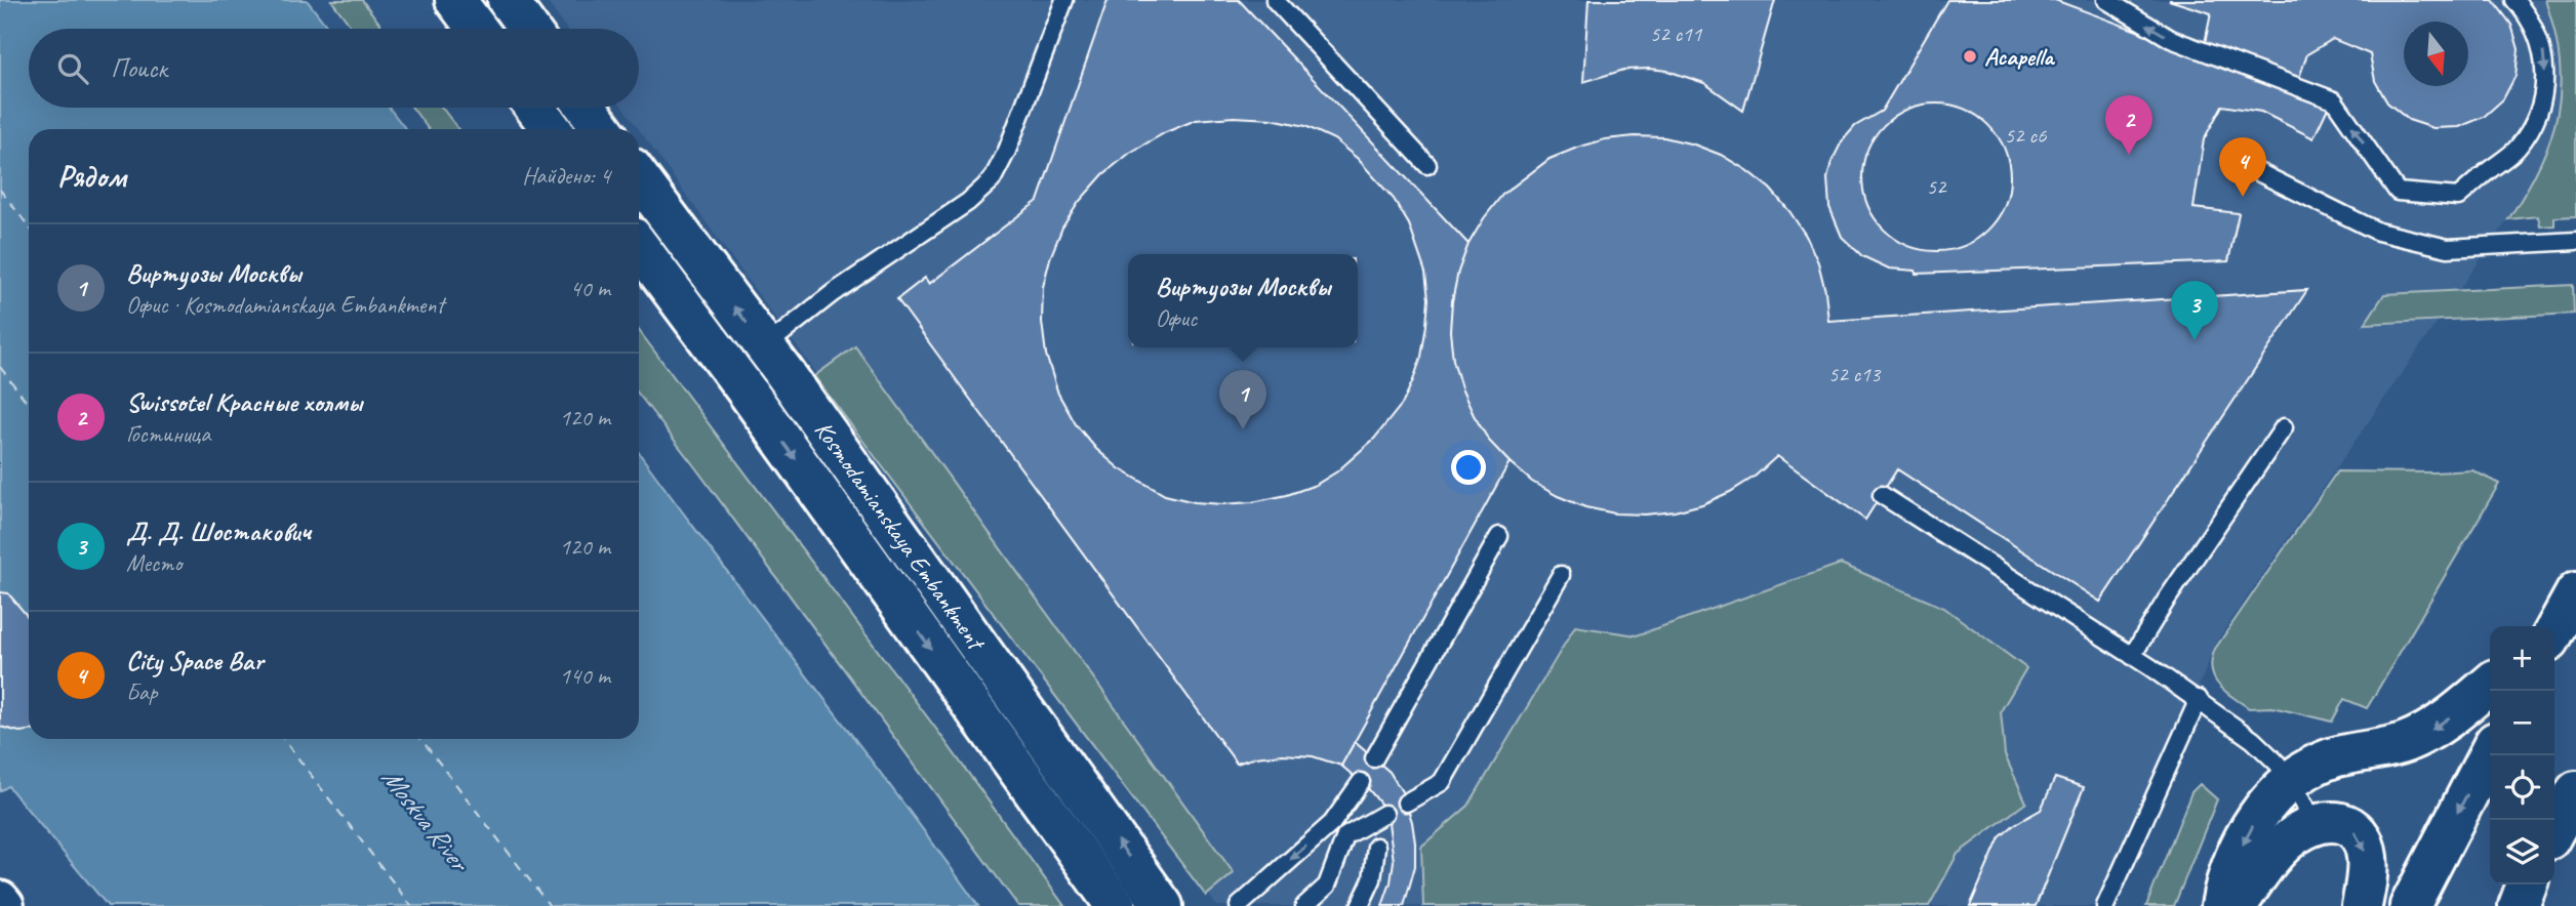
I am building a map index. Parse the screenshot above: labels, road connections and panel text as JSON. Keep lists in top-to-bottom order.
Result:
{
  "streets": {
    "main road": ["Kosmodamianskaya Embankment"]
  },
  "water": ["Moskva River"],
  "places": ["Acapella"],
  "house_numbers": [
    "52 с11",
    "52 с6",
    "52",
    "52 с13"
  ],
  "north": "bottom",
  "page": {
    "search": "Поиск",
    "pins": [
      "2",
      "4",
      "3",
      "1"
    ],
    "heading": ["Рядом", "Найдено: 4"],
    "list": [
      {
        "mark": "1",
        "name": "Виртуозы Москвы",
        "note": "Офис · Kosmodamianskaya Embankment",
        "value": "40 m"
      },
      {
        "mark": "2",
        "name": "Swissotel Красные холмы",
        "note": "Гостиница",
        "value": "120 m"
      },
      {
        "mark": "3",
        "name": "Д. Д. Шостакович",
        "note": "Место",
        "value": "120 m"
      },
      {
        "mark": "4",
        "name": "City Space Bar",
        "note": "Бар",
        "value": "140 m"
      }
    ],
    "popup": ["Виртуозы Москвы", "Офис"],
    "map_buttons": ["+", "−"]
  }
}
